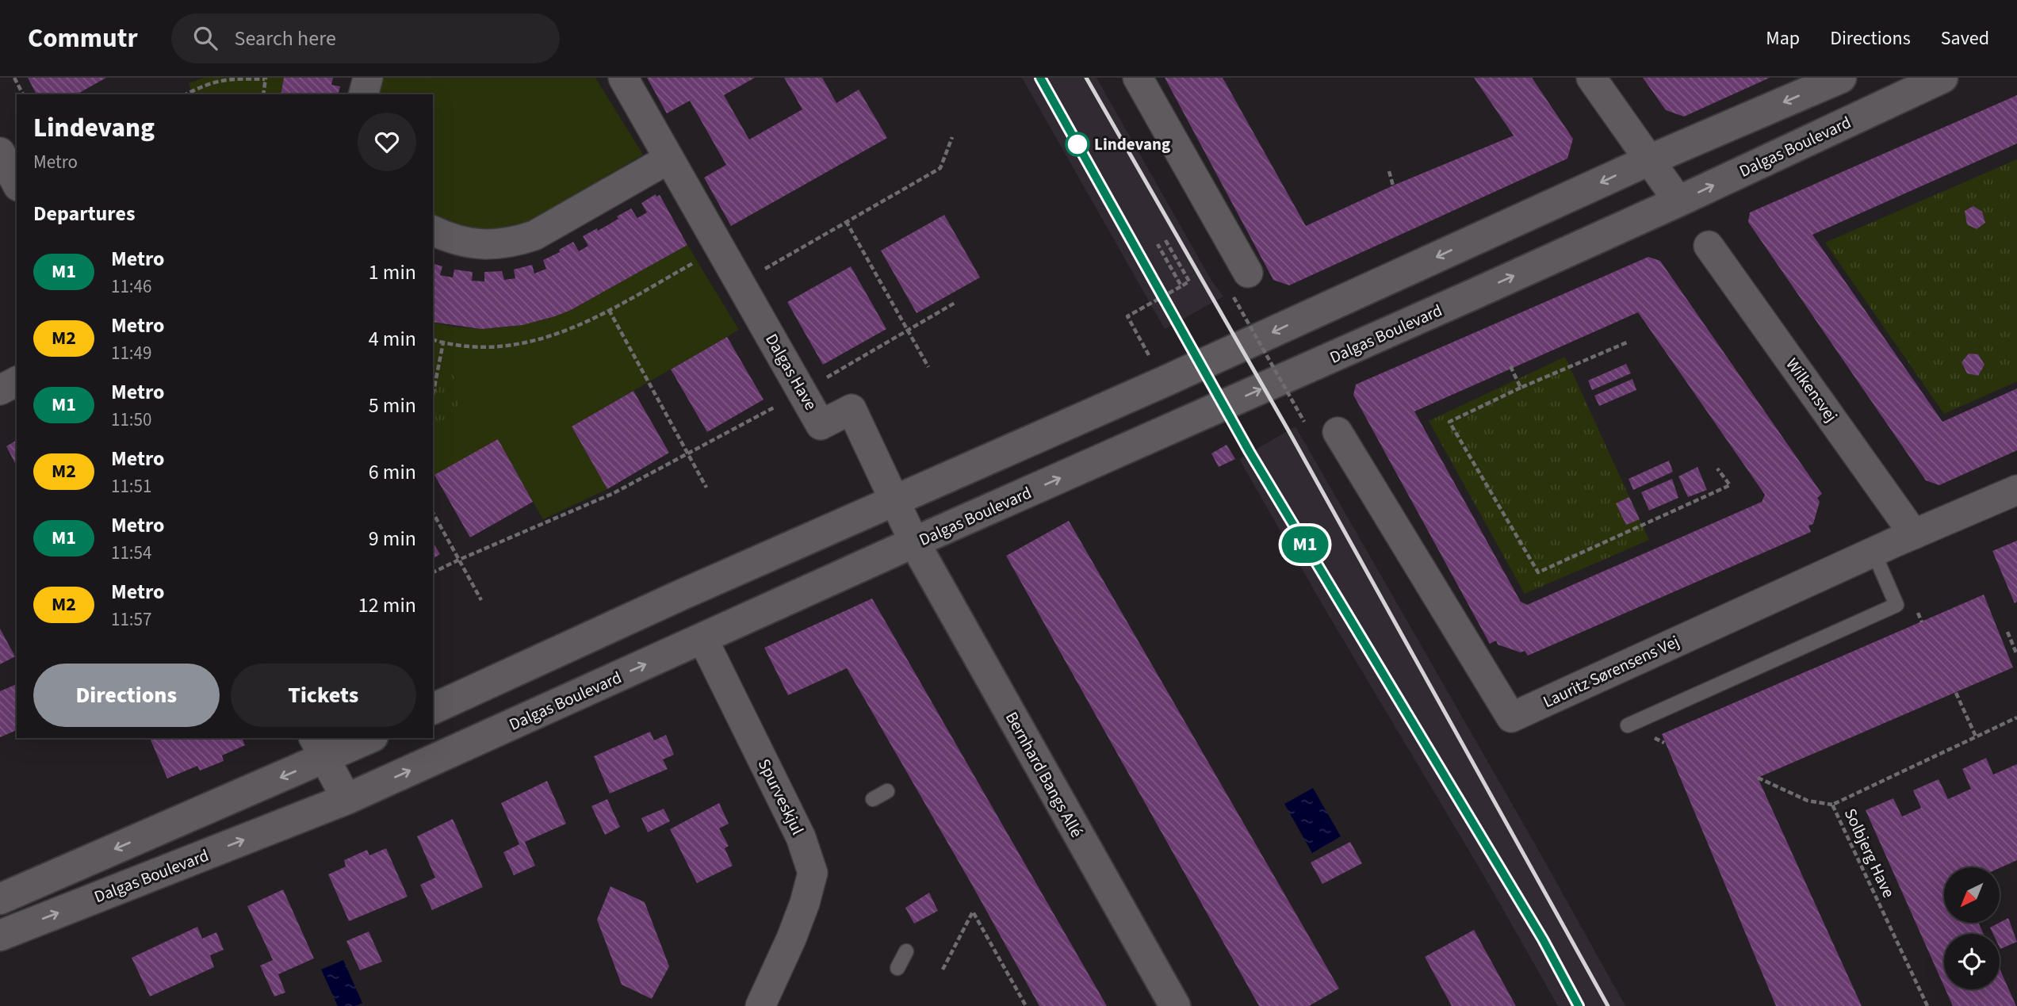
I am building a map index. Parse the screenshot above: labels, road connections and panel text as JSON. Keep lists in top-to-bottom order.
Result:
{
  "streets": {
    "street": [
      "Dalgas Boulevard",
      "Dalgas Have",
      "Wilkensvej",
      "Lauritz Sørensens Vej",
      "Bernhard Bangs Allé",
      "Spurveskjul"
    ],
    "path": ["Solbjerg Have"]
  },
  "crossings": [
    ["Dalgas Boulevard", "Dalgas Have"],
    ["Dalgas Boulevard", "Bernhard Bangs Allé"],
    ["Dalgas Boulevard", "Spurveskjul"],
    ["Dalgas Have", "Bernhard Bangs Allé"],
    ["Wilkensvej", "Lauritz Sørensens Vej"]
  ],
  "places": ["Lindevang"],
  "lines": ["metro line M1"],
  "north": "bottom left",
  "page": {
    "header": "Commutr",
    "search": "Search here",
    "nav": ["Map", "Directions", "Saved"],
    "on_map": "M1",
    "heading": [
      ["Lindevang", "Metro"],
      "Departures"
    ],
    "list": [
      {
        "mark": "M1",
        "name": "Metro",
        "note": "11:46",
        "value": "1 min"
      },
      {
        "mark": "M2",
        "name": "Metro",
        "note": "11:49",
        "value": "4 min"
      },
      {
        "mark": "M1",
        "name": "Metro",
        "note": "11:50",
        "value": "5 min"
      },
      {
        "mark": "M2",
        "name": "Metro",
        "note": "11:51",
        "value": "6 min"
      },
      {
        "mark": "M1",
        "name": "Metro",
        "note": "11:54",
        "value": "9 min"
      },
      {
        "mark": "M2",
        "name": "Metro",
        "note": "11:57",
        "value": "12 min"
      }
    ],
    "buttons": ["Directions", "Tickets"]
  }
}
